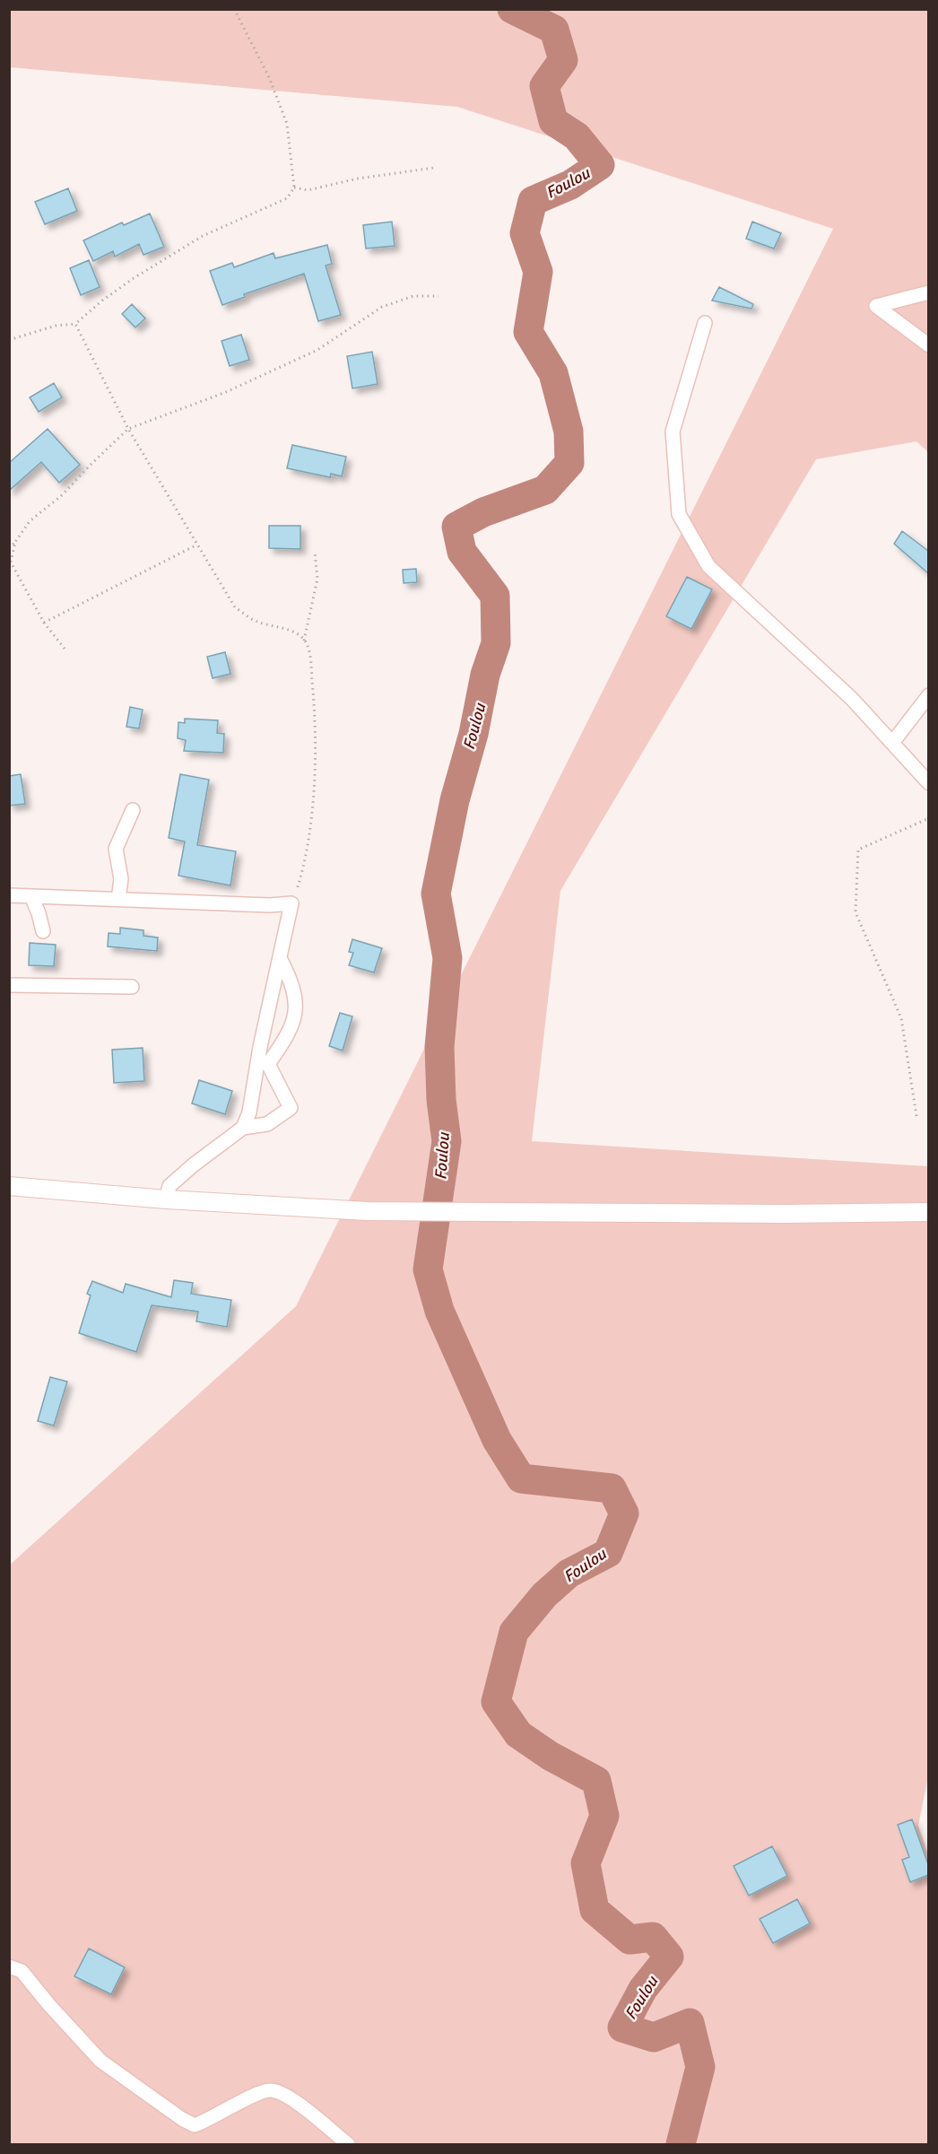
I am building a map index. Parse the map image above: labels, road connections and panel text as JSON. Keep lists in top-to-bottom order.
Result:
{
  "water": ["Foulou"]
}
